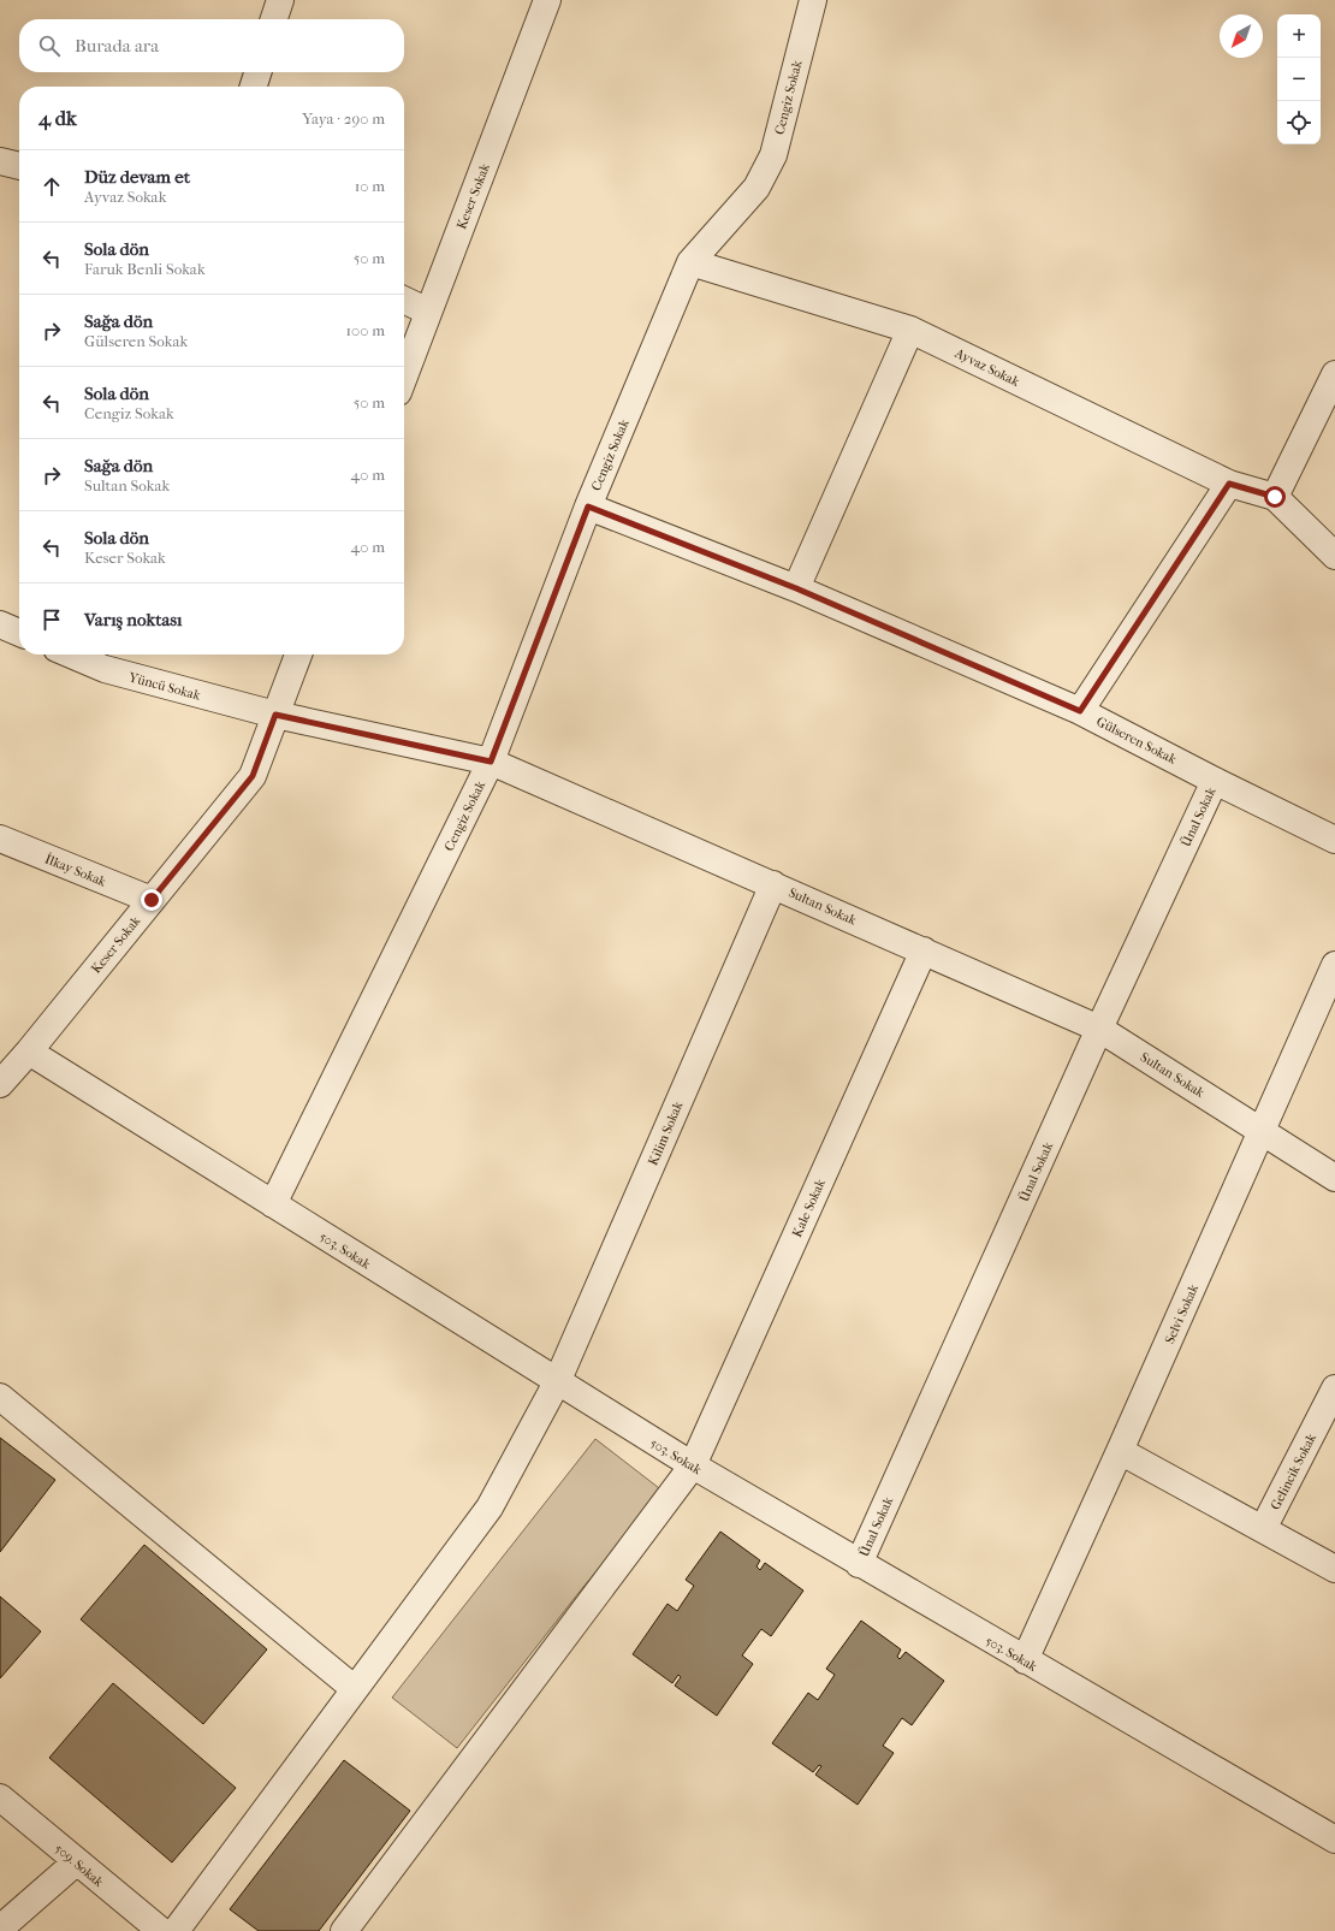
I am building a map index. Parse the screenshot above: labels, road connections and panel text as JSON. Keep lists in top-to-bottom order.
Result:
{
  "streets": {
    "street": [
      "Cengiz Sokak",
      "Keser Sokak",
      "Ayvaz Sokak",
      "Yüncü Sokak",
      "Gülseren Sokak",
      "Ünal Sokak",
      "İlkay Sokak",
      "Sultan Sokak",
      "Kilim Sokak",
      "Kale Sokak",
      "503. Sokak",
      "Selvi Sokak",
      "Gelincik Sokak",
      "509. Sokak"
    ]
  },
  "crossings": [
    ["Cengiz Sokak", "Ayvaz Sokak"],
    ["Cengiz Sokak", "Gülseren Sokak"],
    ["Cengiz Sokak", "Sultan Sokak"],
    ["Cengiz Sokak", "503. Sokak"],
    ["Keser Sokak", "Yüncü Sokak"],
    ["Keser Sokak", "İlkay Sokak"],
    ["Keser Sokak", "Sultan Sokak"],
    ["Keser Sokak", "503. Sokak"],
    ["Yüncü Sokak", "Sultan Sokak"],
    ["Gülseren Sokak", "Ünal Sokak"],
    ["Ünal Sokak", "Sultan Sokak"],
    ["Ünal Sokak", "503. Sokak"],
    ["Sultan Sokak", "Kilim Sokak"],
    ["Sultan Sokak", "Kale Sokak"],
    ["Sultan Sokak", "Selvi Sokak"],
    ["Kilim Sokak", "503. Sokak"],
    ["Kale Sokak", "503. Sokak"],
    ["503. Sokak", "Selvi Sokak"]
  ],
  "north": "bottom left",
  "page": {
    "map_buttons": ["+", "−"],
    "search": "Burada ara",
    "heading": ["4 dk", "Yaya · 290 m"],
    "list": [
      ["Düz devam et", "Ayvaz Sokak", "10 m"],
      ["Sola dön", "Faruk Benli Sokak", "50 m"],
      ["Sağa dön", "Gülseren Sokak", "100 m"],
      ["Sola dön", "Cengiz Sokak", "50 m"],
      ["Sağa dön", "Sultan Sokak", "40 m"],
      ["Sola dön", "Keser Sokak", "40 m"],
      "Varış noktası"
    ]
  }
}
